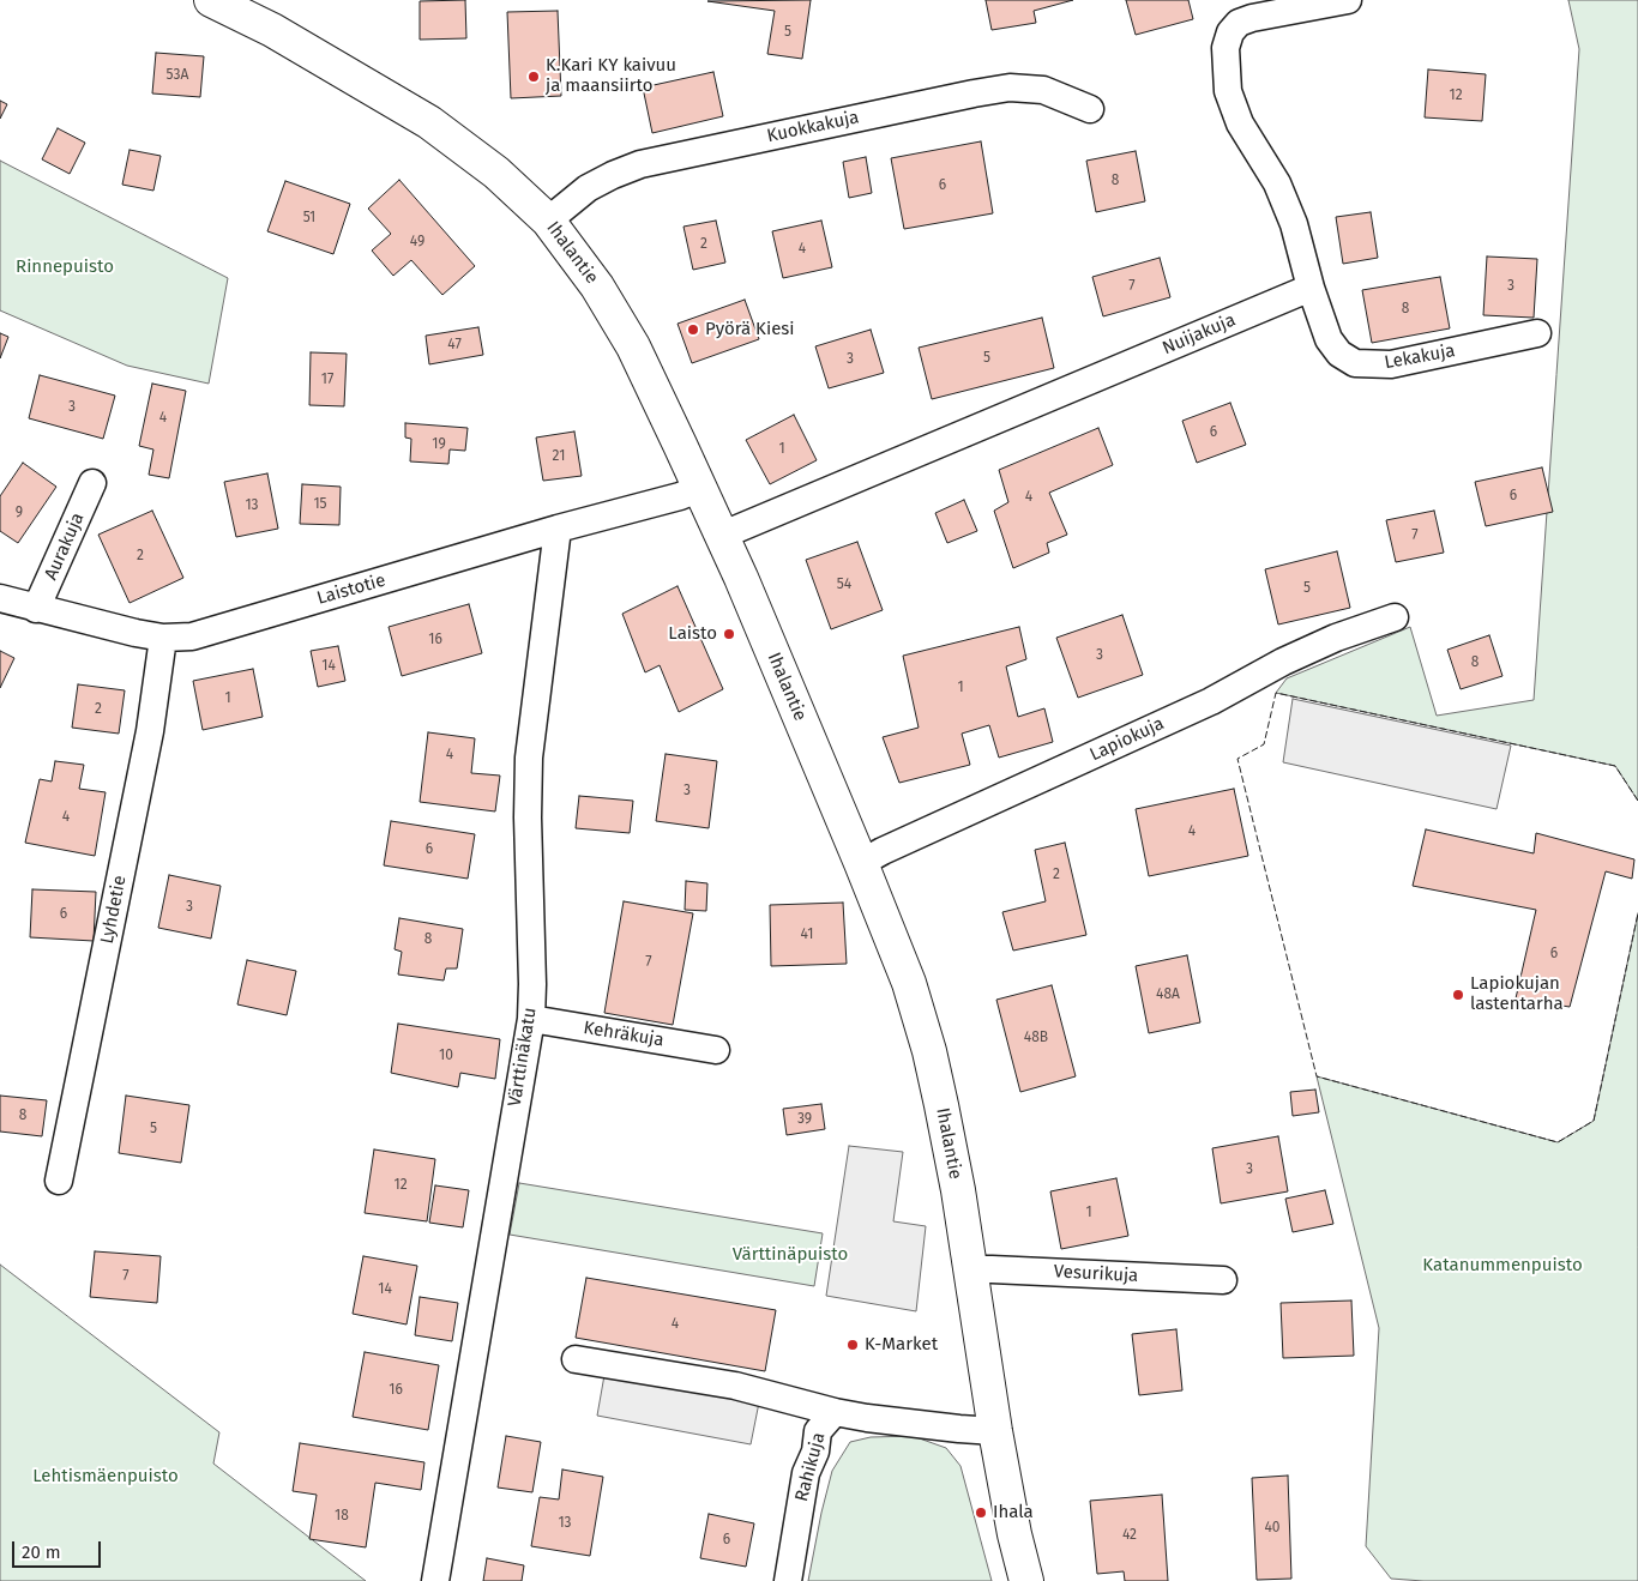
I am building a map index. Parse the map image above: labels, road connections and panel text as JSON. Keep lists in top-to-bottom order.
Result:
{
  "streets": {
    "street": [
      "Kuokkakuja",
      "Ihalantie",
      "Nuijakuja",
      "Lekakuja",
      "Aurakuja",
      "Laistotie",
      "Lapiokuja",
      "Lyhdetie",
      "Kehräkuja",
      "Värttinäkatu",
      "Vesurikuja",
      "Rahikuja"
    ]
  },
  "crossings": [
    ["Kuokkakuja", "Ihalantie"],
    ["Ihalantie", "Nuijakuja"],
    ["Ihalantie", "Laistotie"],
    ["Ihalantie", "Lapiokuja"],
    ["Ihalantie", "Vesurikuja"],
    ["Ihalantie", "Rahikuja"],
    ["Nuijakuja", "Lekakuja"],
    ["Aurakuja", "Laistotie"],
    ["Laistotie", "Lyhdetie"],
    ["Laistotie", "Värttinäkatu"],
    ["Kehräkuja", "Värttinäkatu"]
  ],
  "parks": [
    "Rinnepuisto",
    "Värttinäpuisto",
    "Katanummenpuisto",
    "Lehtismäenpuisto"
  ],
  "places": [
    "K.Kari KY kaivuu ja maansiirto",
    "Pyörä Kiesi",
    "Laisto",
    "Lapiokujan lastentarha",
    "K-Market",
    "Ihala"
  ],
  "house_numbers": [
    "5",
    "53A",
    "12",
    "8",
    "6",
    "51",
    "49",
    "2",
    "4",
    "7",
    "3",
    "8",
    "47",
    "5",
    "3",
    "17",
    "3",
    "4",
    "6",
    "19",
    "1",
    "21",
    "6",
    "4",
    "15",
    "13",
    "9",
    "7",
    "2",
    "54",
    "5",
    "16",
    "3",
    "8",
    "14",
    "1",
    "1",
    "2",
    "4",
    "3",
    "4",
    "4",
    "6",
    "2",
    "3",
    "6",
    "41",
    "8",
    "6",
    "7",
    "48A",
    "48B",
    "10",
    "8",
    "39",
    "5",
    "3",
    "12",
    "1",
    "7",
    "14",
    "4",
    "16",
    "18",
    "13",
    "40",
    "42",
    "6"
  ],
  "scale_bar": "20 m"
}
